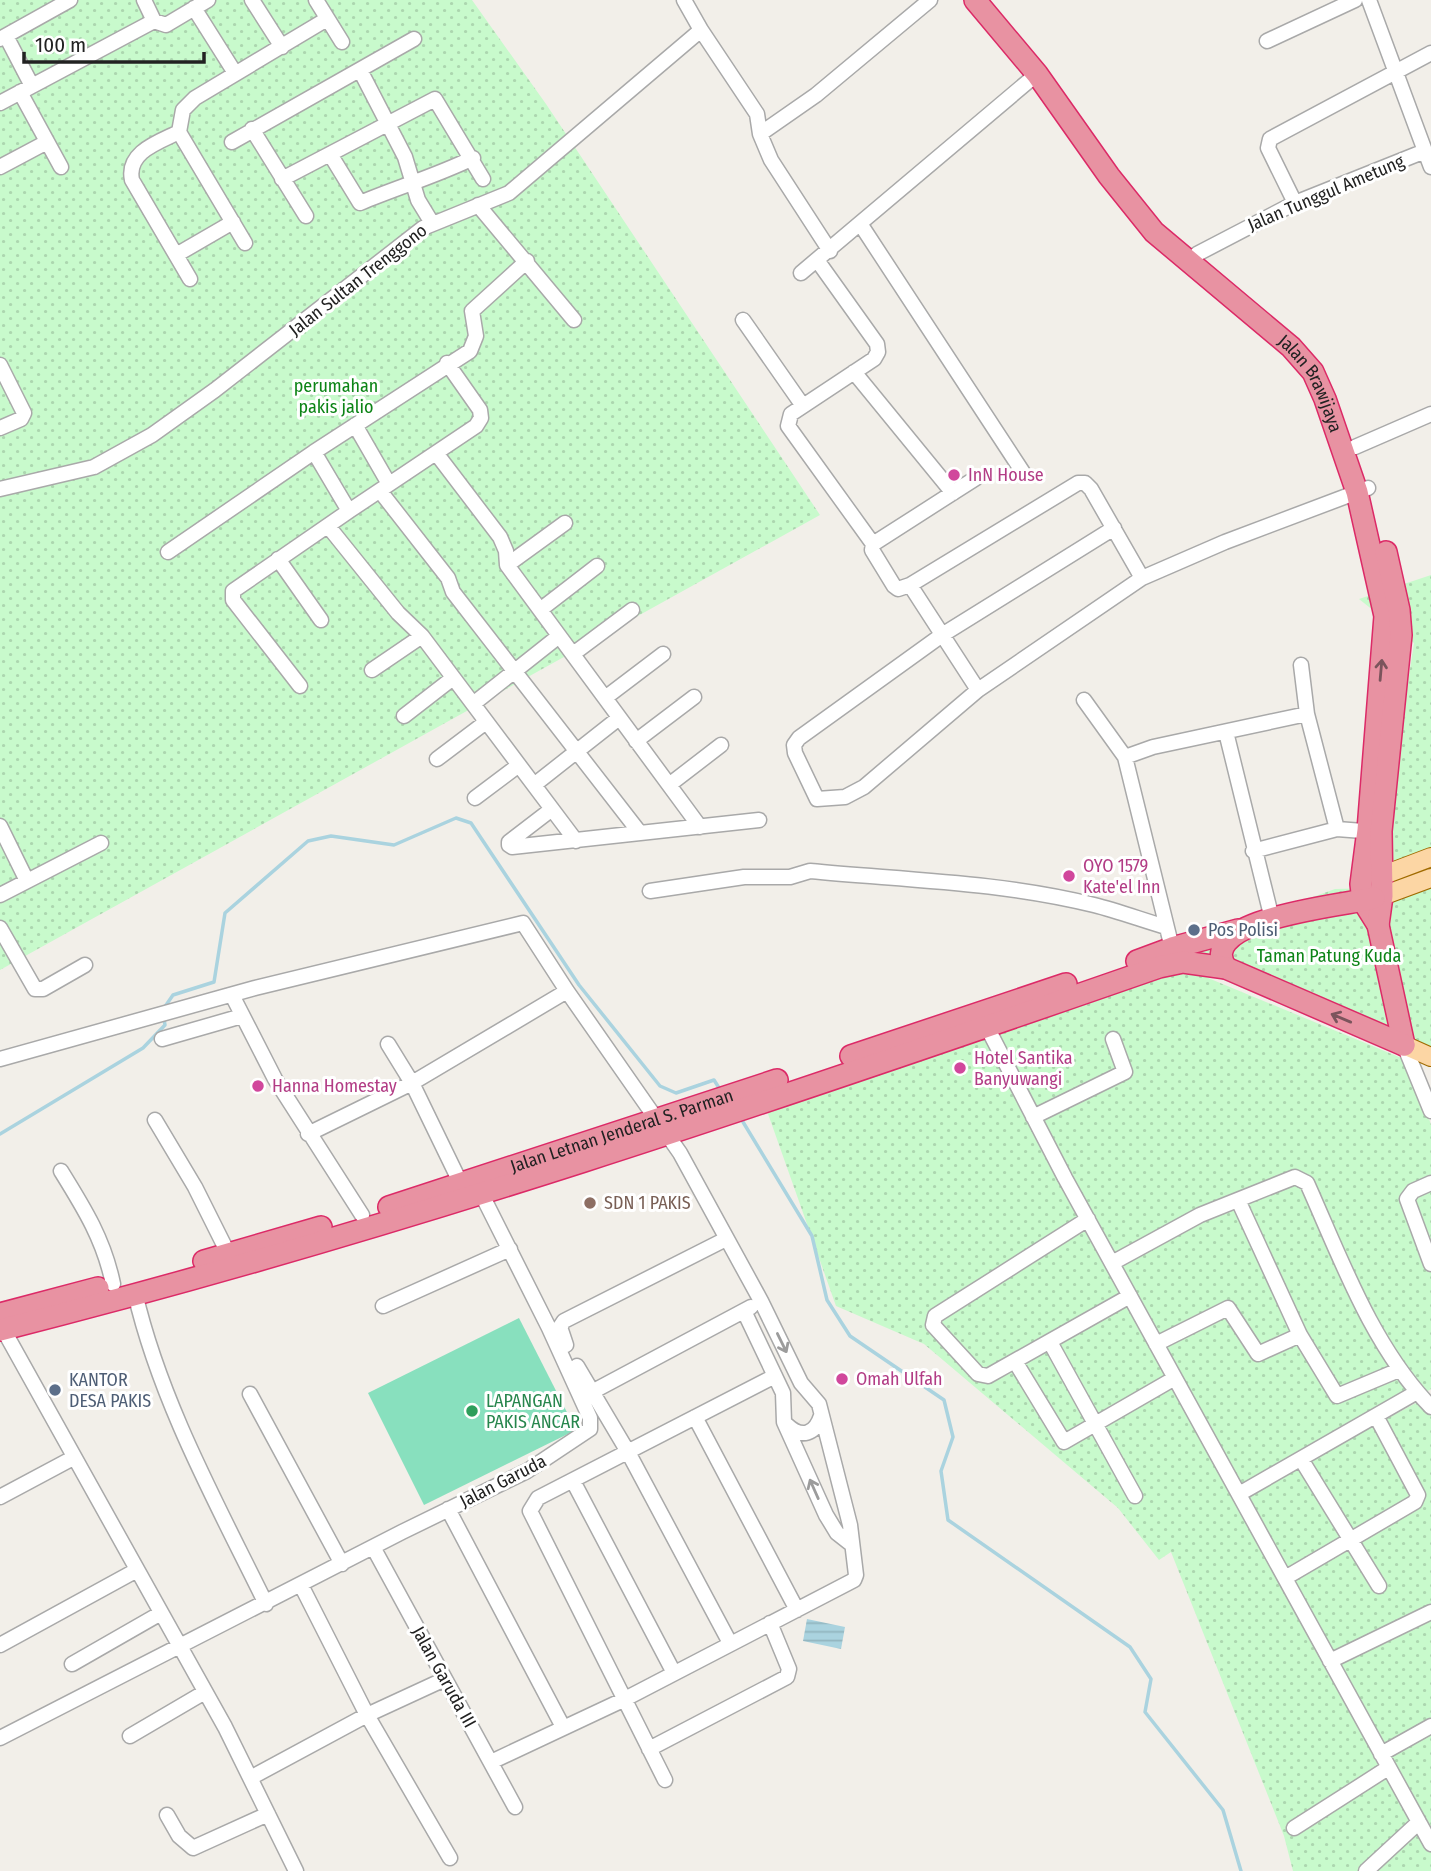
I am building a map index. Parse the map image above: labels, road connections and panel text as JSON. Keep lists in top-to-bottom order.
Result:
{
  "streets": {
    "highway": ["Jalan Brawijaya", "Jalan Letnan Jenderal S. Parman"],
    "street": [
      "Jalan Tunggul Ametung",
      "Jalan Sultan Trenggono",
      "Jalan Garuda",
      "Jalan Garuda III"
    ]
  },
  "crossings": [
    ["Jalan Tunggul Ametung", "Jalan Brawijaya"],
    ["Jalan Brawijaya", "Jalan Letnan Jenderal S. Parman"],
    ["Jalan Letnan Jenderal S. Parman", "Jalan Garuda"],
    ["Jalan Garuda", "Jalan Garuda III"]
  ],
  "parks": ["perumahan pakis jalio", "Taman Patung Kuda"],
  "places": [
    "InN House",
    "OYO 1579 Kate'el Inn",
    "Pos Polisi",
    "Hotel Santika Banyuwangi",
    "Hanna Homestay",
    "SDN 1 PAKIS",
    "Omah Ulfah",
    "KANTOR DESA PAKIS",
    "LAPANGAN PAKIS ANCAR"
  ],
  "scale_bar": "100 m"
}
